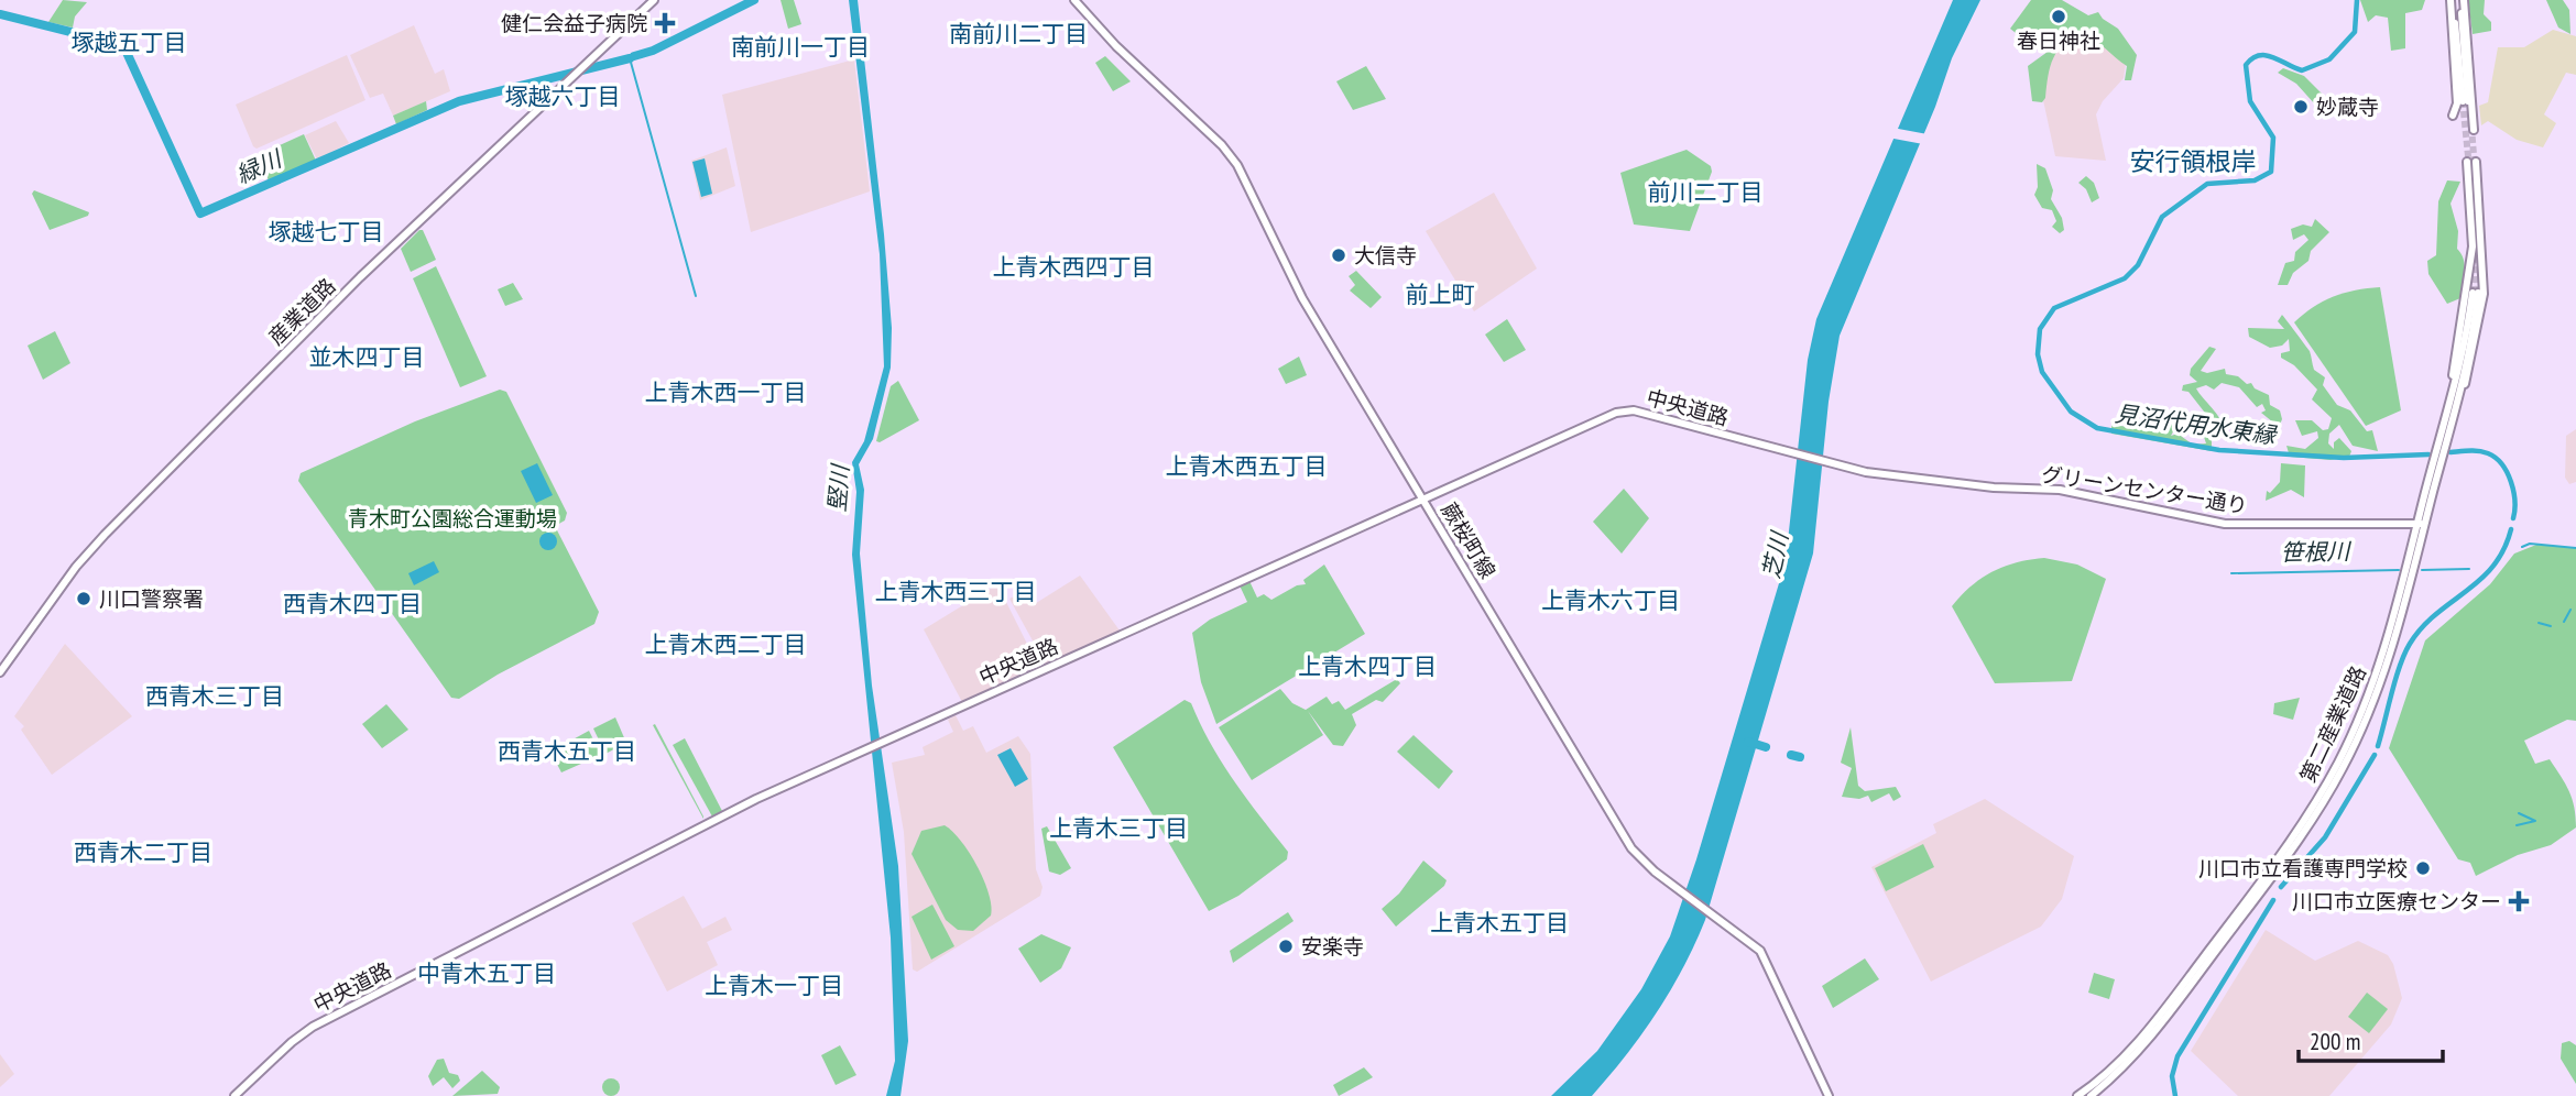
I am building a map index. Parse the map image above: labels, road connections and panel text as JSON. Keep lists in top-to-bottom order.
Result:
{
  "streets": {
    "main road": [
      "産業道路",
      "中央道路",
      "グリーンセンター通り",
      "蕨桜町線",
      "第二産業道路"
    ]
  },
  "crossings": [
    ["中央道路", "グリーンセンター通り"],
    ["中央道路", "蕨桜町線"],
    ["グリーンセンター通り", "第二産業道路"]
  ],
  "districts": [
    "南前川二丁目",
    "塚越五丁目",
    "南前川一丁目",
    "塚越六丁目",
    "安行領根岸",
    "前川二丁目",
    "塚越七丁目",
    "上青木西四丁目",
    "前上町",
    "並木四丁目",
    "上青木西一丁目",
    "上青木西五丁目",
    "上青木西三丁目",
    "上青木六丁目",
    "西青木四丁目",
    "上青木西二丁目",
    "上青木四丁目",
    "西青木三丁目",
    "西青木五丁目",
    "上青木三丁目",
    "西青木二丁目",
    "上青木五丁目",
    "中青木五丁目",
    "上青木一丁目"
  ],
  "water": [
    "緑川",
    "見沼代用水東縁",
    "竪川",
    "笹根川",
    "芝川"
  ],
  "parks": ["青木町公園総合運動場"],
  "places": {
    "other": [
      "春日神社",
      "妙蔵寺",
      "大信寺",
      "川口警察署",
      "川口市立看護専門学校",
      "安楽寺"
    ],
    "health": ["健仁会益子病院", "川口市立医療センター"]
  },
  "scale_bar": "200 m"
}
